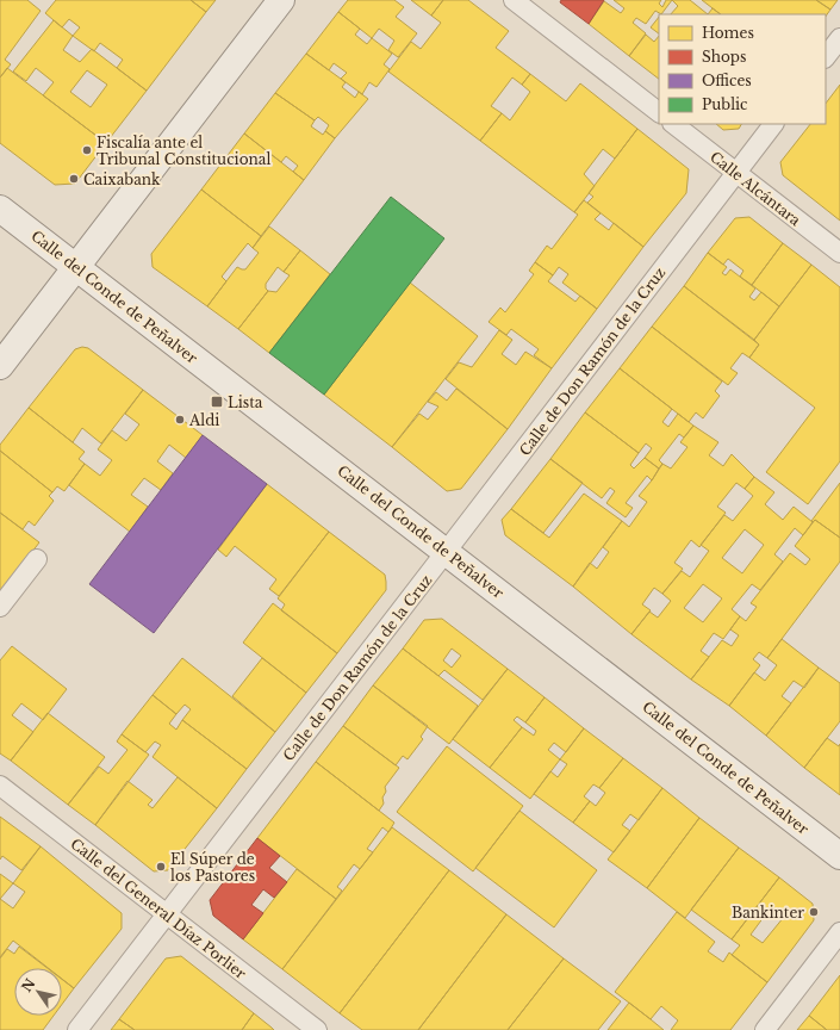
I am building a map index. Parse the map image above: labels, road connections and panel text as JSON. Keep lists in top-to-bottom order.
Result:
{
  "streets": {
    "street": [
      "Calle Alcántara",
      "Calle del Conde de Peñalver",
      "Calle de Don Ramón de la Cruz",
      "Calle del General Díaz Porlier"
    ]
  },
  "crossings": [
    ["Calle Alcántara", "Calle de Don Ramón de la Cruz"],
    ["Calle del Conde de Peñalver", "Calle de Don Ramón de la Cruz"],
    ["Calle de Don Ramón de la Cruz", "Calle del General Díaz Porlier"]
  ],
  "places": {
    "other": [
      "Fiscalía ante el Tribunal Constitucional",
      "Caixabank",
      "Aldi",
      "El Súper de los Pastores",
      "Bankinter"
    ],
    "transit": ["Lista"]
  },
  "legend": [
    "Homes",
    "Shops",
    "Offices",
    "Public"
  ],
  "north": "top left"
}
